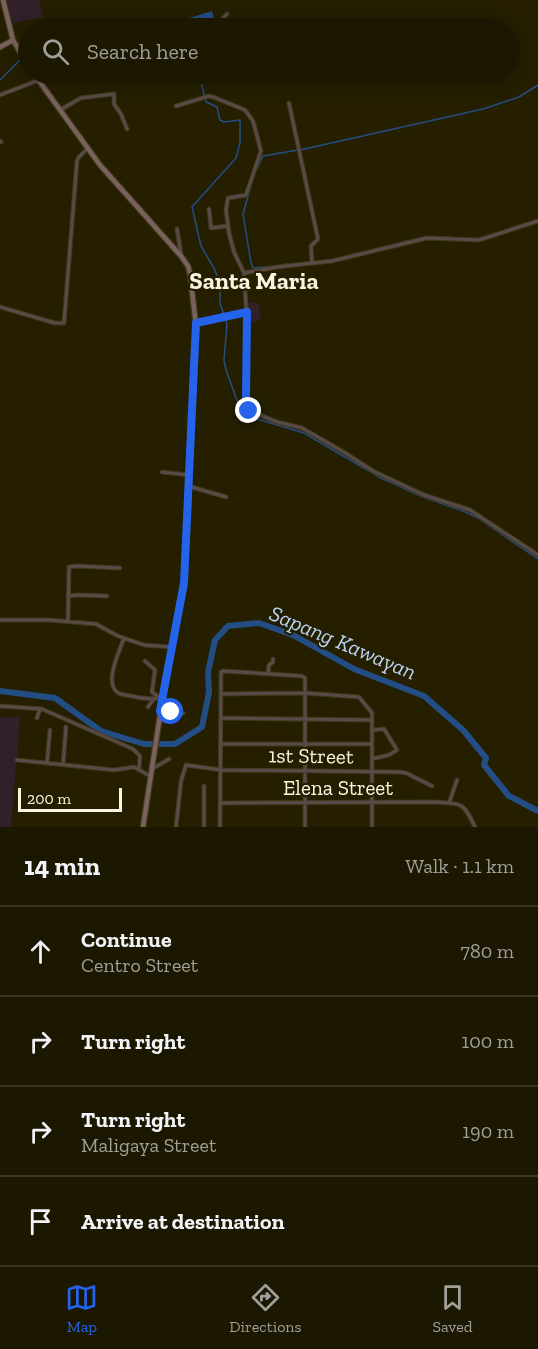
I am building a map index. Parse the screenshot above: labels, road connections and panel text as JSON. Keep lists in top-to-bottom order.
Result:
{
  "streets": {
    "street": ["1st Street", "Elena Street"]
  },
  "districts": ["Santa Maria"],
  "water": ["Sapang Kawayan"],
  "scale_bar": "200 m",
  "page": {
    "search": "Search here",
    "scale": "200 m",
    "heading": ["14 min", "Walk · 1.1 km"],
    "list": [
      ["Continue", "Centro Street", "780 m"],
      ["Turn right", "100 m"],
      ["Turn right", "Maligaya Street", "190 m"],
      "Arrive at destination"
    ],
    "nav": ["Map", "Directions", "Saved"]
  }
}
